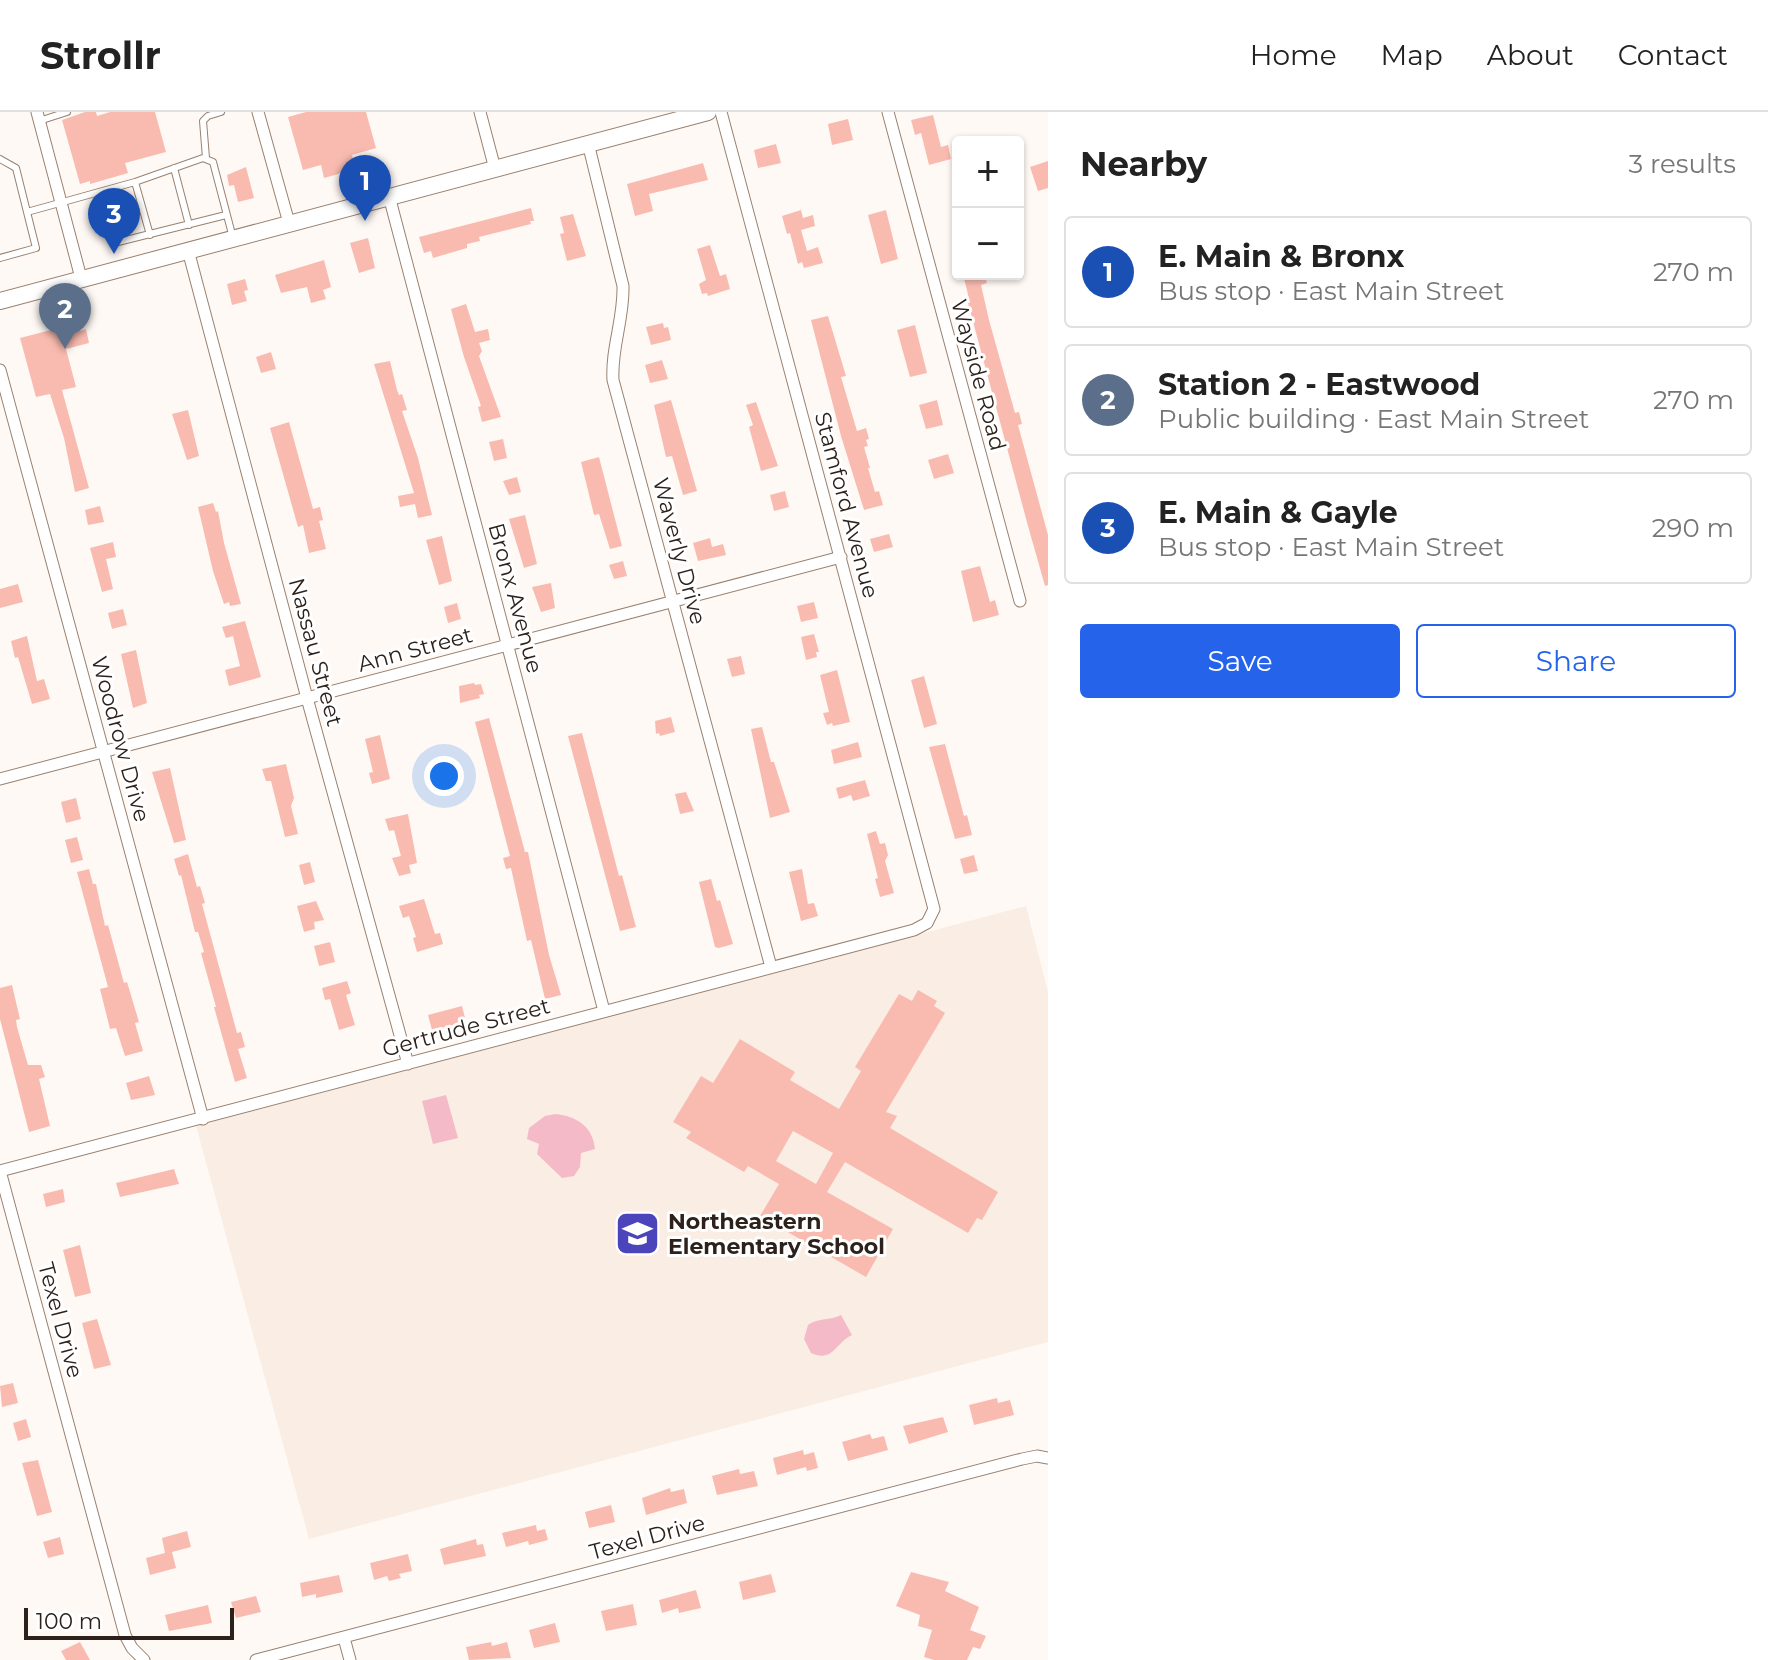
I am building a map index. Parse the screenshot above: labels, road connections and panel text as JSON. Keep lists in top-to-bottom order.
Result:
{
  "streets": {
    "street": [
      "Wayside Road",
      "Stamford Avenue",
      "Waverly Drive",
      "Bronx Avenue",
      "Ann Street",
      "Nassau Street",
      "Woodrow Drive",
      "Gertrude Street",
      "Texel Drive"
    ]
  },
  "crossings": [
    ["Stamford Avenue", "Ann Street"],
    ["Stamford Avenue", "Gertrude Street"],
    ["Waverly Drive", "Ann Street"],
    ["Waverly Drive", "Gertrude Street"],
    ["Bronx Avenue", "Ann Street"],
    ["Bronx Avenue", "Gertrude Street"],
    ["Ann Street", "Nassau Street"],
    ["Ann Street", "Woodrow Drive"],
    ["Nassau Street", "Gertrude Street"],
    ["Woodrow Drive", "Gertrude Street"],
    ["Gertrude Street", "Texel Drive"]
  ],
  "places": {
    "school or university": ["Northeastern Elementary School"]
  },
  "scale_bar": "100 m",
  "page": {
    "header": "Strollr",
    "nav": [
      "Home",
      "Map",
      "About",
      "Contact"
    ],
    "heading": ["Nearby", "3 results"],
    "map_buttons": ["+", "−"],
    "pins": ["1", "3", "2"],
    "list": [
      {
        "mark": "1",
        "name": "E. Main & Bronx",
        "note": "Bus stop · East Main Street",
        "value": "270 m"
      },
      {
        "mark": "2",
        "name": "Station 2 - Eastwood",
        "note": "Public building · East Main Street",
        "value": "270 m"
      },
      {
        "mark": "3",
        "name": "E. Main & Gayle",
        "note": "Bus stop · East Main Street",
        "value": "290 m"
      }
    ],
    "buttons": ["Save", "Share"],
    "scale": "100 m"
  }
}
